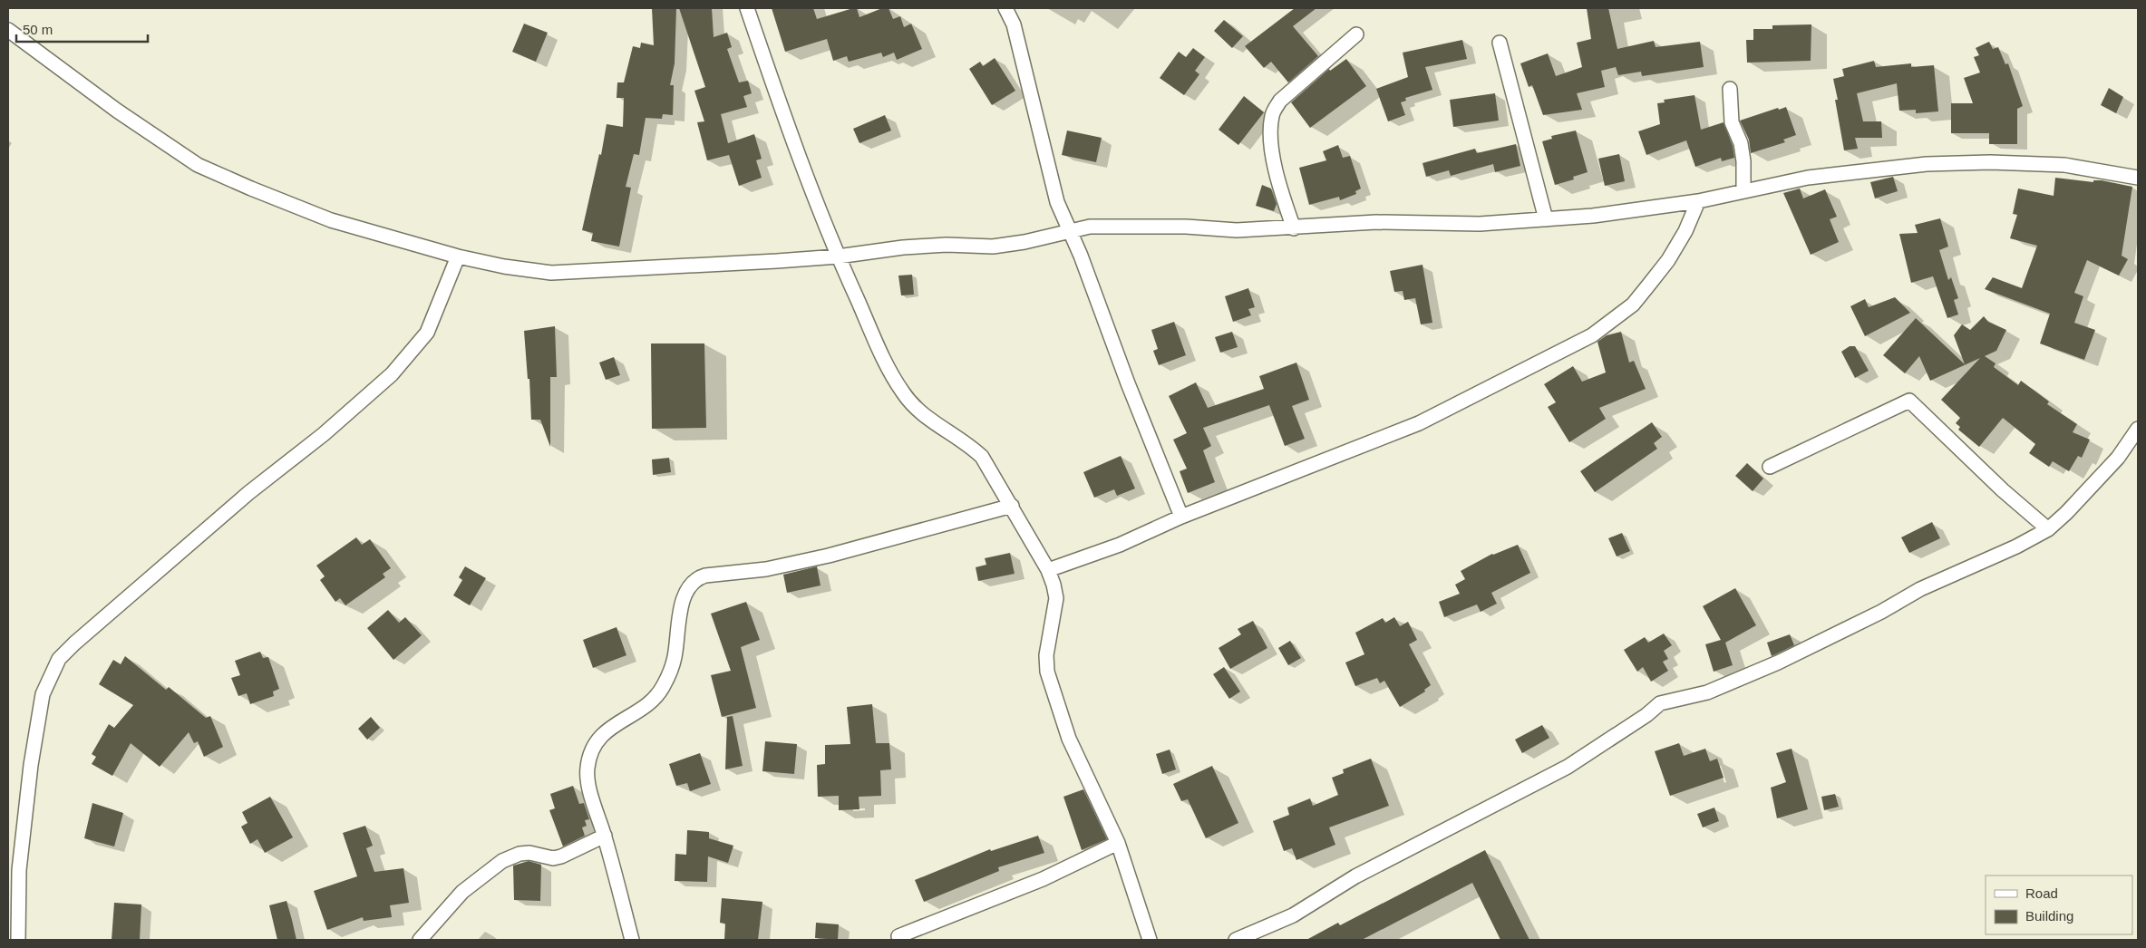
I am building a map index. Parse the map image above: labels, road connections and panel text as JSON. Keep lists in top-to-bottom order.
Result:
{
  "legend": ["Road", "Building"],
  "scale_bar": "50 m"
}
